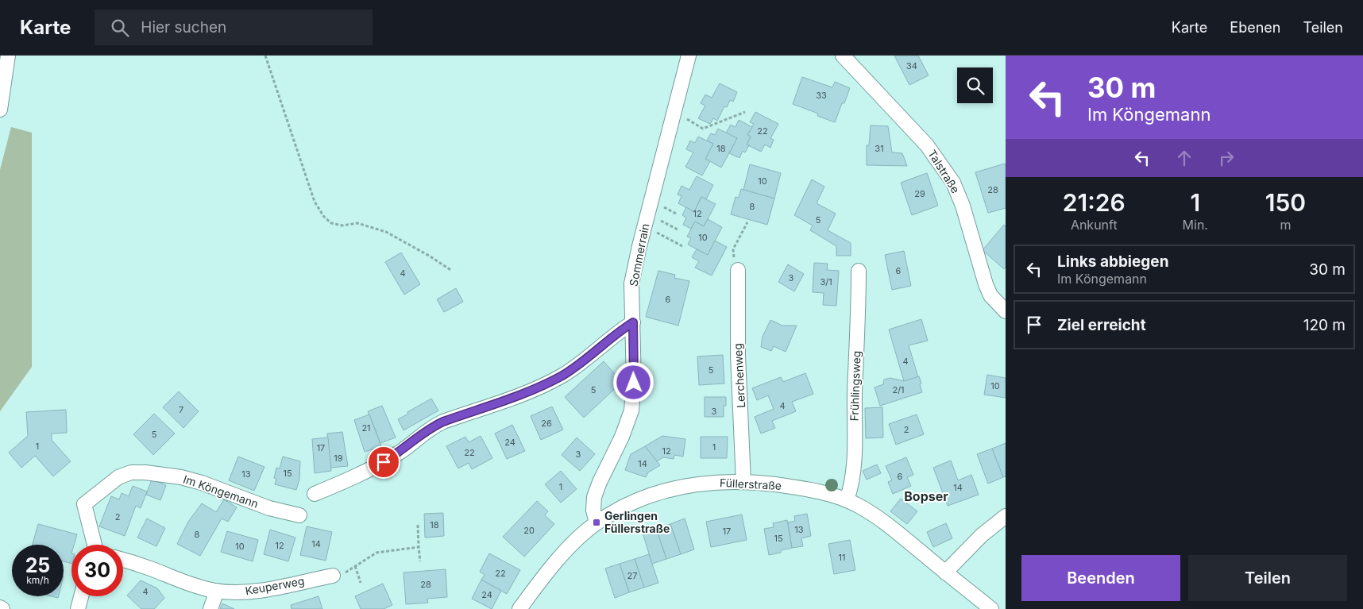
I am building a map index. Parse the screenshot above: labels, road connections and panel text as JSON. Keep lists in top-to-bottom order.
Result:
{
  "streets": {
    "street": [
      "Talstraße",
      "Sommerrain",
      "Lerchenweg",
      "Frühlingsweg",
      "Füllerstraße",
      "Im Köngemann",
      "Keuperweg"
    ]
  },
  "crossings": [
    ["Sommerrain", "Füllerstraße"],
    ["Lerchenweg", "Füllerstraße"],
    ["Frühlingsweg", "Füllerstraße"]
  ],
  "districts": ["Bopser"],
  "places": {
    "transit": ["Gerlingen Füllerstraße"]
  },
  "house_numbers": [
    "34",
    "33",
    "22",
    "18",
    "31",
    "10",
    "28",
    "29",
    "8",
    "12",
    "5",
    "10",
    "6",
    "4",
    "3",
    "3/1",
    "6",
    "4",
    "5",
    "10",
    "5",
    "2/1",
    "4",
    "7",
    "3",
    "26",
    "21",
    "2",
    "5",
    "24",
    "1",
    "1",
    "17",
    "12",
    "22",
    "3",
    "19",
    "14",
    "15",
    "13",
    "6",
    "1",
    "14",
    "2",
    "18",
    "13",
    "20",
    "17",
    "8",
    "15",
    "14",
    "12",
    "10",
    "11",
    "22",
    "27",
    "28",
    "4",
    "24"
  ],
  "page": {
    "header": "Karte",
    "search": "Hier suchen",
    "nav": ["Karte", "Ebenen", "Teilen"],
    "turn": ["30 m", "Im Köngemann"],
    "eta": [
      "21:26",
      "Ankunft",
      "1",
      "Min.",
      "150",
      "m"
    ],
    "list": [
      {
        "name": "Links abbiegen",
        "note": "Im Köngemann",
        "value": "30 m"
      },
      {
        "name": "Ziel erreicht",
        "value": "120 m"
      }
    ],
    "speed": "25 km/h",
    "limit": "30",
    "buttons": ["Beenden", "Teilen"]
  }
}
